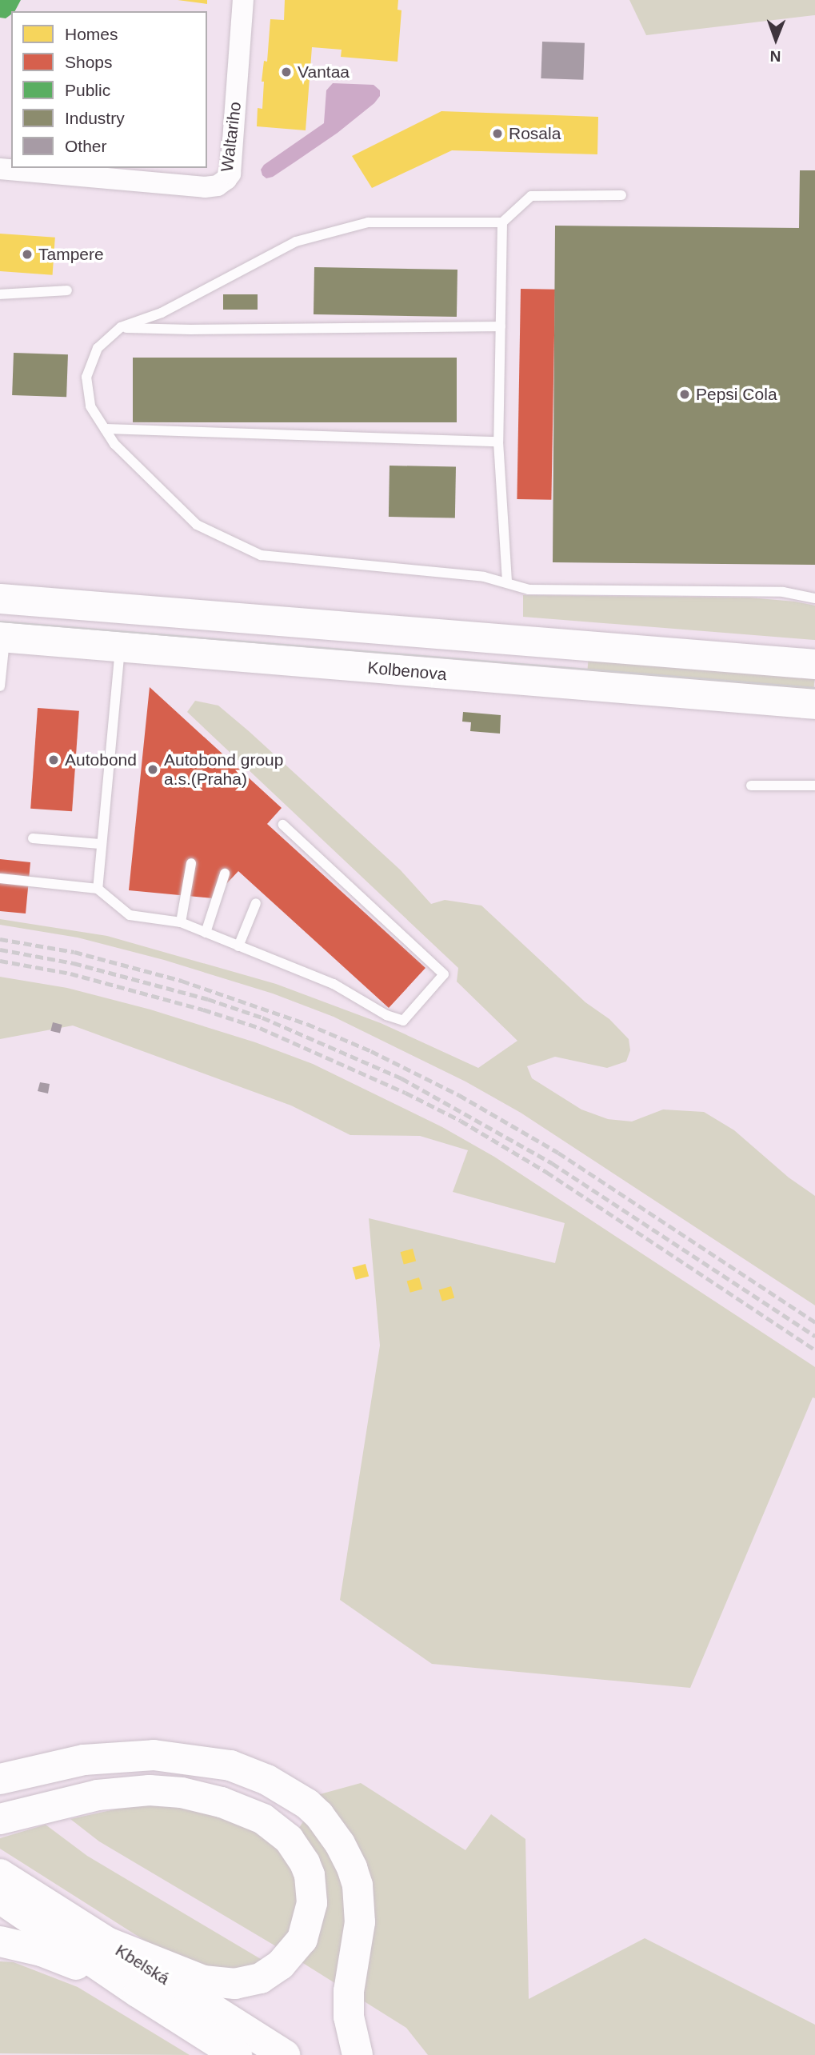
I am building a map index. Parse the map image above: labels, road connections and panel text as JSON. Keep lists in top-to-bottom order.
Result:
{
  "streets": {
    "main road": ["Kolbenova", "Kbelská"],
    "street": ["Waltariho"]
  },
  "places": [
    "Vantaa",
    "Rosala",
    "Tampere",
    "Pepsi Cola",
    "Autobond",
    "Autobond group a.s.(Praha)"
  ],
  "legend": [
    "Homes",
    "Shops",
    "Public",
    "Industry",
    "Other"
  ],
  "north": "bottom"
}
